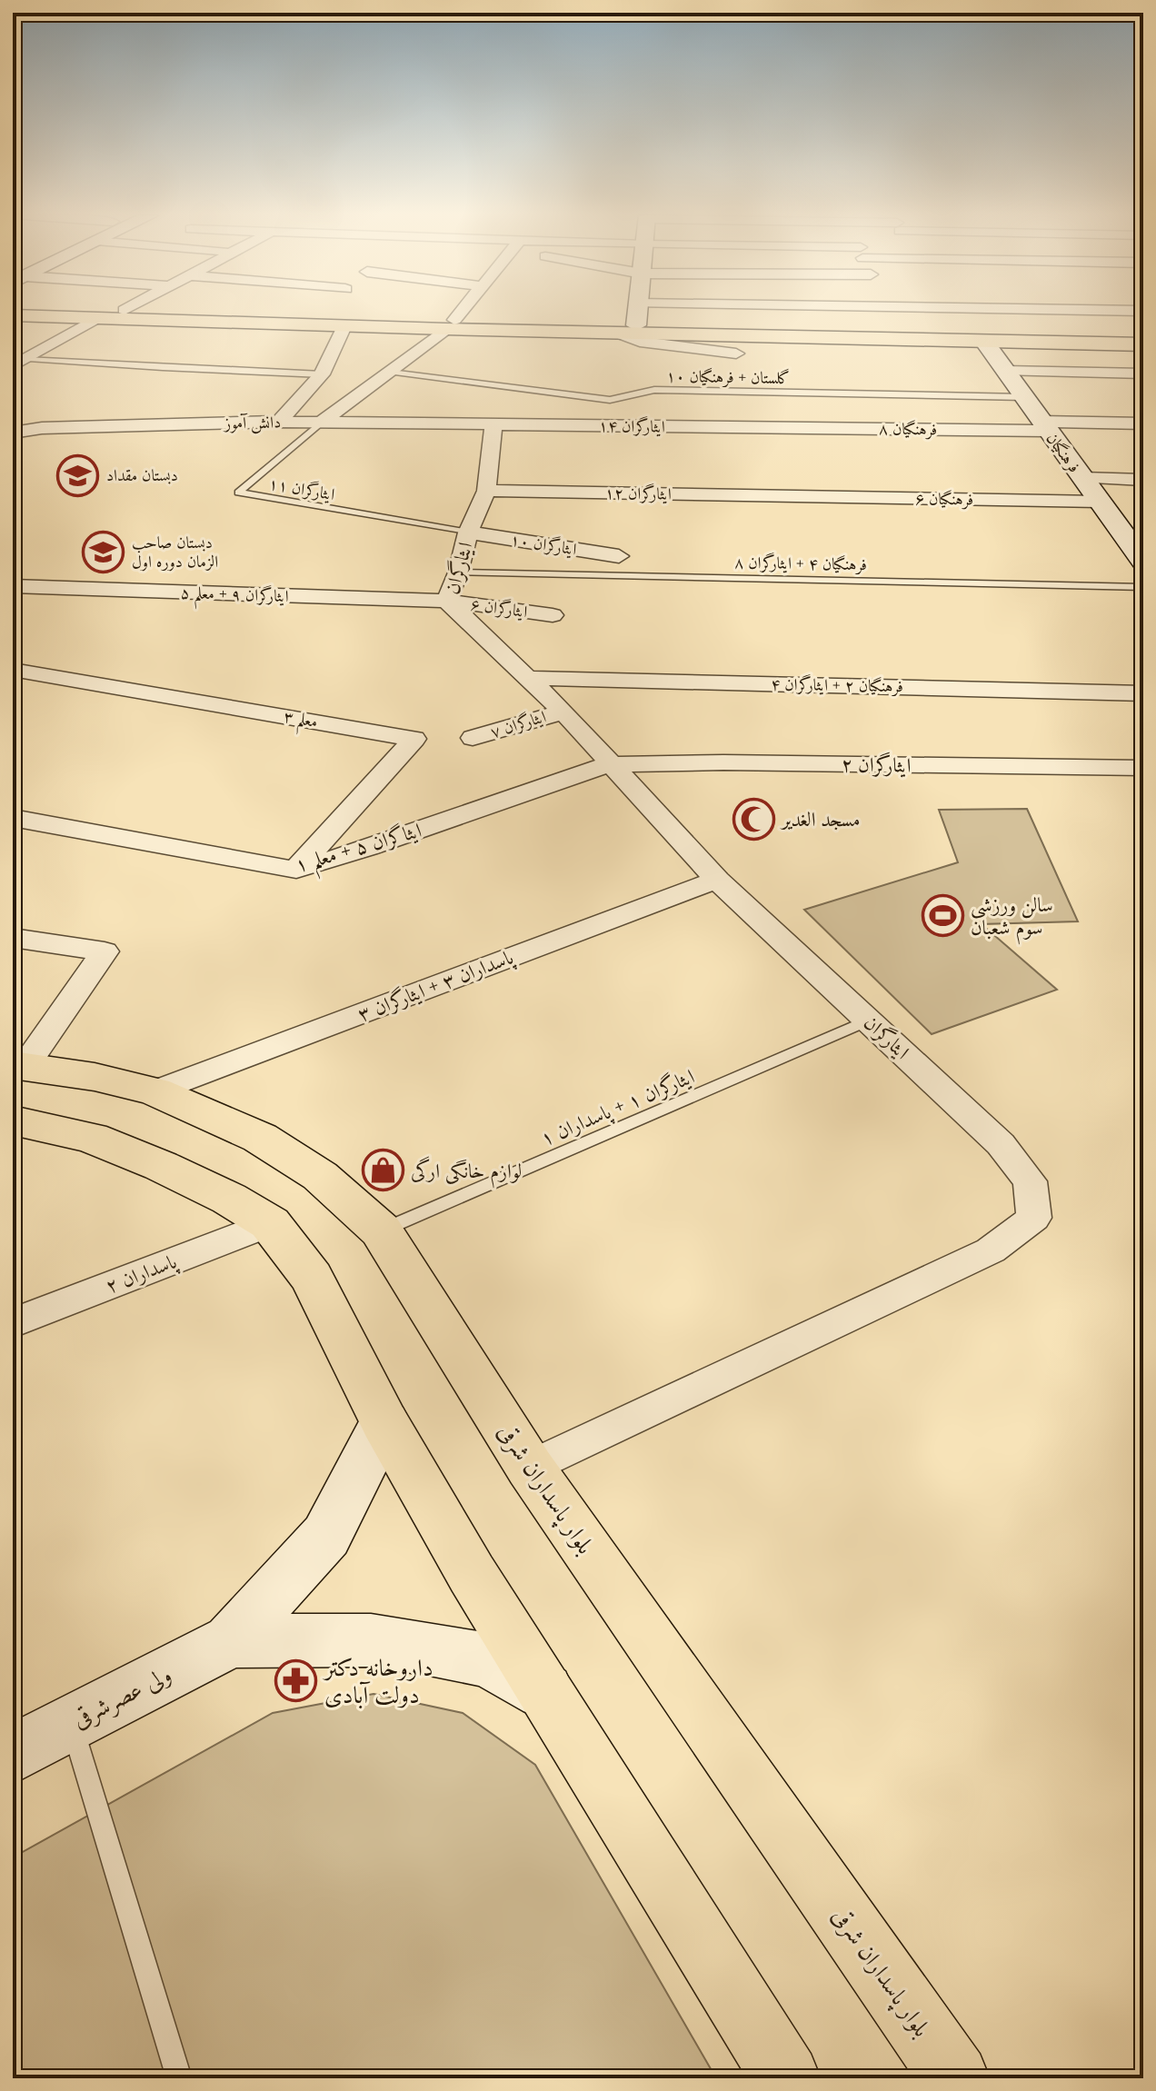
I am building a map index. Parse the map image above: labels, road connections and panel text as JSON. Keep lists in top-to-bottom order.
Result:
{
  "streets": {
    "main road": ["بلوار پاسداران شرقی"],
    "street": [
      "دانش آموز",
      "ایثارگران ۱۴",
      "فرهنگیان ۸",
      "فرهنگیان",
      "ایثارگران ۱۲",
      "فرهنگیان ۶",
      "ایثارگران ۱۰",
      "ایثارگران",
      "ایثارگران ۹ + معلم ۵",
      "ایثارگران ۶",
      "فرهنگیان ۲ + ایثارگران ۴",
      "معلم ۳",
      "ایثارگران ۷",
      "ایثارگران ۲",
      "ایثاگران ۵ + معلم ۱",
      "پاسداران ۳ + ایثارگران ۳",
      "پاسداران ۲",
      "ولی عصرشرقی"
    ],
    "lane": [
      "گلستان + فرهنگیان ۱۰",
      "ایثارگران ۱۱",
      "فرهنگیان ۴ + ایثارگران ۸",
      "ایثارگران ۱ + پاسداران ۱"
    ]
  },
  "crossings": [
    ["گلستان + فرهنگیان ۱۰", "فرهنگیان"],
    ["دانش آموز", "ایثارگران ۱۴"],
    ["دانش آموز", "ایثارگران ۱۱"],
    ["دانش آموز", "ایثارگران"],
    ["ایثارگران ۱۴", "فرهنگیان ۸"],
    ["ایثارگران ۱۴", "ایثارگران"],
    ["فرهنگیان ۸", "فرهنگیان"],
    ["فرهنگیان", "فرهنگیان ۶"],
    ["ایثارگران ۱۱", "ایثارگران ۱۰"],
    ["ایثارگران ۱۱", "ایثارگران"],
    ["ایثارگران ۱۲", "فرهنگیان ۶"],
    ["ایثارگران ۱۲", "ایثارگران"],
    ["ایثارگران ۱۰", "ایثارگران"],
    ["فرهنگیان ۴ + ایثارگران ۸", "ایثارگران"],
    ["ایثارگران", "ایثارگران ۹ + معلم ۵"],
    ["ایثارگران", "ایثارگران ۶"],
    ["ایثارگران", "فرهنگیان ۲ + ایثارگران ۴"],
    ["ایثارگران", "ایثارگران ۷"],
    ["ایثارگران", "ایثارگران ۲"],
    ["ایثارگران", "ایثاگران ۵ + معلم ۱"],
    ["ایثارگران", "پاسداران ۳ + ایثارگران ۳"],
    ["ایثارگران", "ایثارگران ۱ + پاسداران ۱"],
    ["ایثارگران", "بلوار پاسداران شرقی"],
    ["ایثارگران ۹ + معلم ۵", "ایثارگران ۶"],
    ["معلم ۳", "ایثاگران ۵ + معلم ۱"],
    ["ایثارگران ۲", "ایثاگران ۵ + معلم ۱"],
    ["پاسداران ۳ + ایثارگران ۳", "بلوار پاسداران شرقی"],
    ["ایثارگران ۱ + پاسداران ۱", "بلوار پاسداران شرقی"]
  ],
  "places": {
    "school or university": ["دبستان مقداد", "دبستان صاحب الزمان دوره اول"],
    "mosque": ["مسجد الغدیر"],
    "sports": ["سالن ورزشی سوم شعبان"],
    "shop": ["لوازم خانگی ارگی"],
    "pharmacy": ["داروخانه دکتر دولت آبادی"]
  }
}
